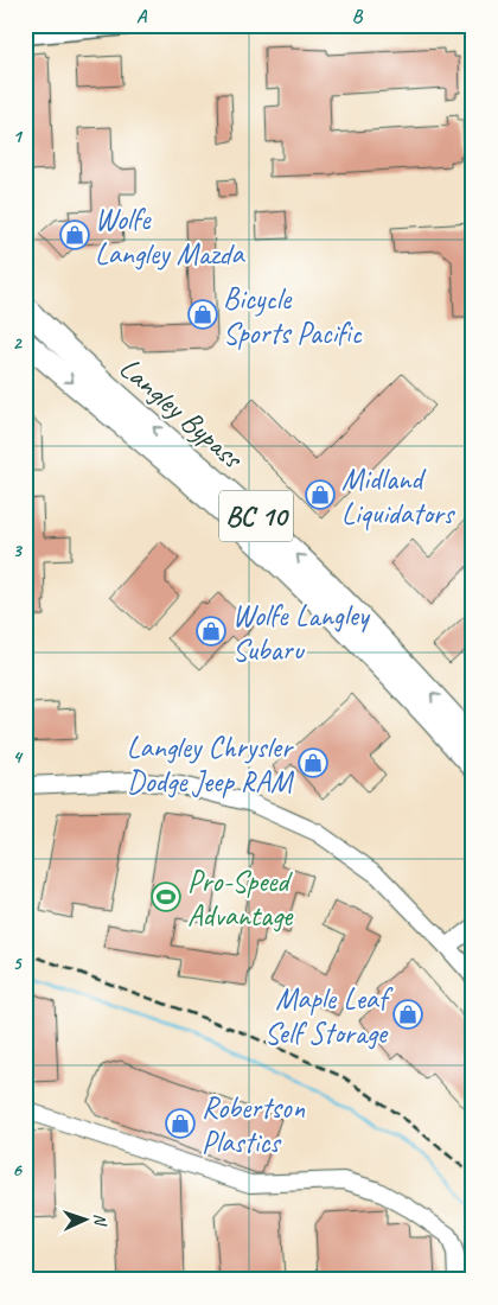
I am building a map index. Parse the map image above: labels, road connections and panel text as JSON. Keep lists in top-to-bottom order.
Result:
{
  "streets": {
    "highway": ["Langley Bypass", "BC 10"]
  },
  "places": {
    "shop": [
      "Wolfe Langley Mazda",
      "Bicycle Sports Pacific",
      "Midland Liquidators",
      "Wolfe Langley Subaru",
      "Langley Chrysler Dodge Jeep RAM",
      "Maple Leaf Self Storage",
      "Robertson Plastics"
    ],
    "sports": ["Pro-Speed Advantage"]
  },
  "north": "right",
  "grid": {
    "columns": ["A", "B"],
    "rows": [
      "1",
      "2",
      "3",
      "4",
      "5",
      "6"
    ]
  }
}
